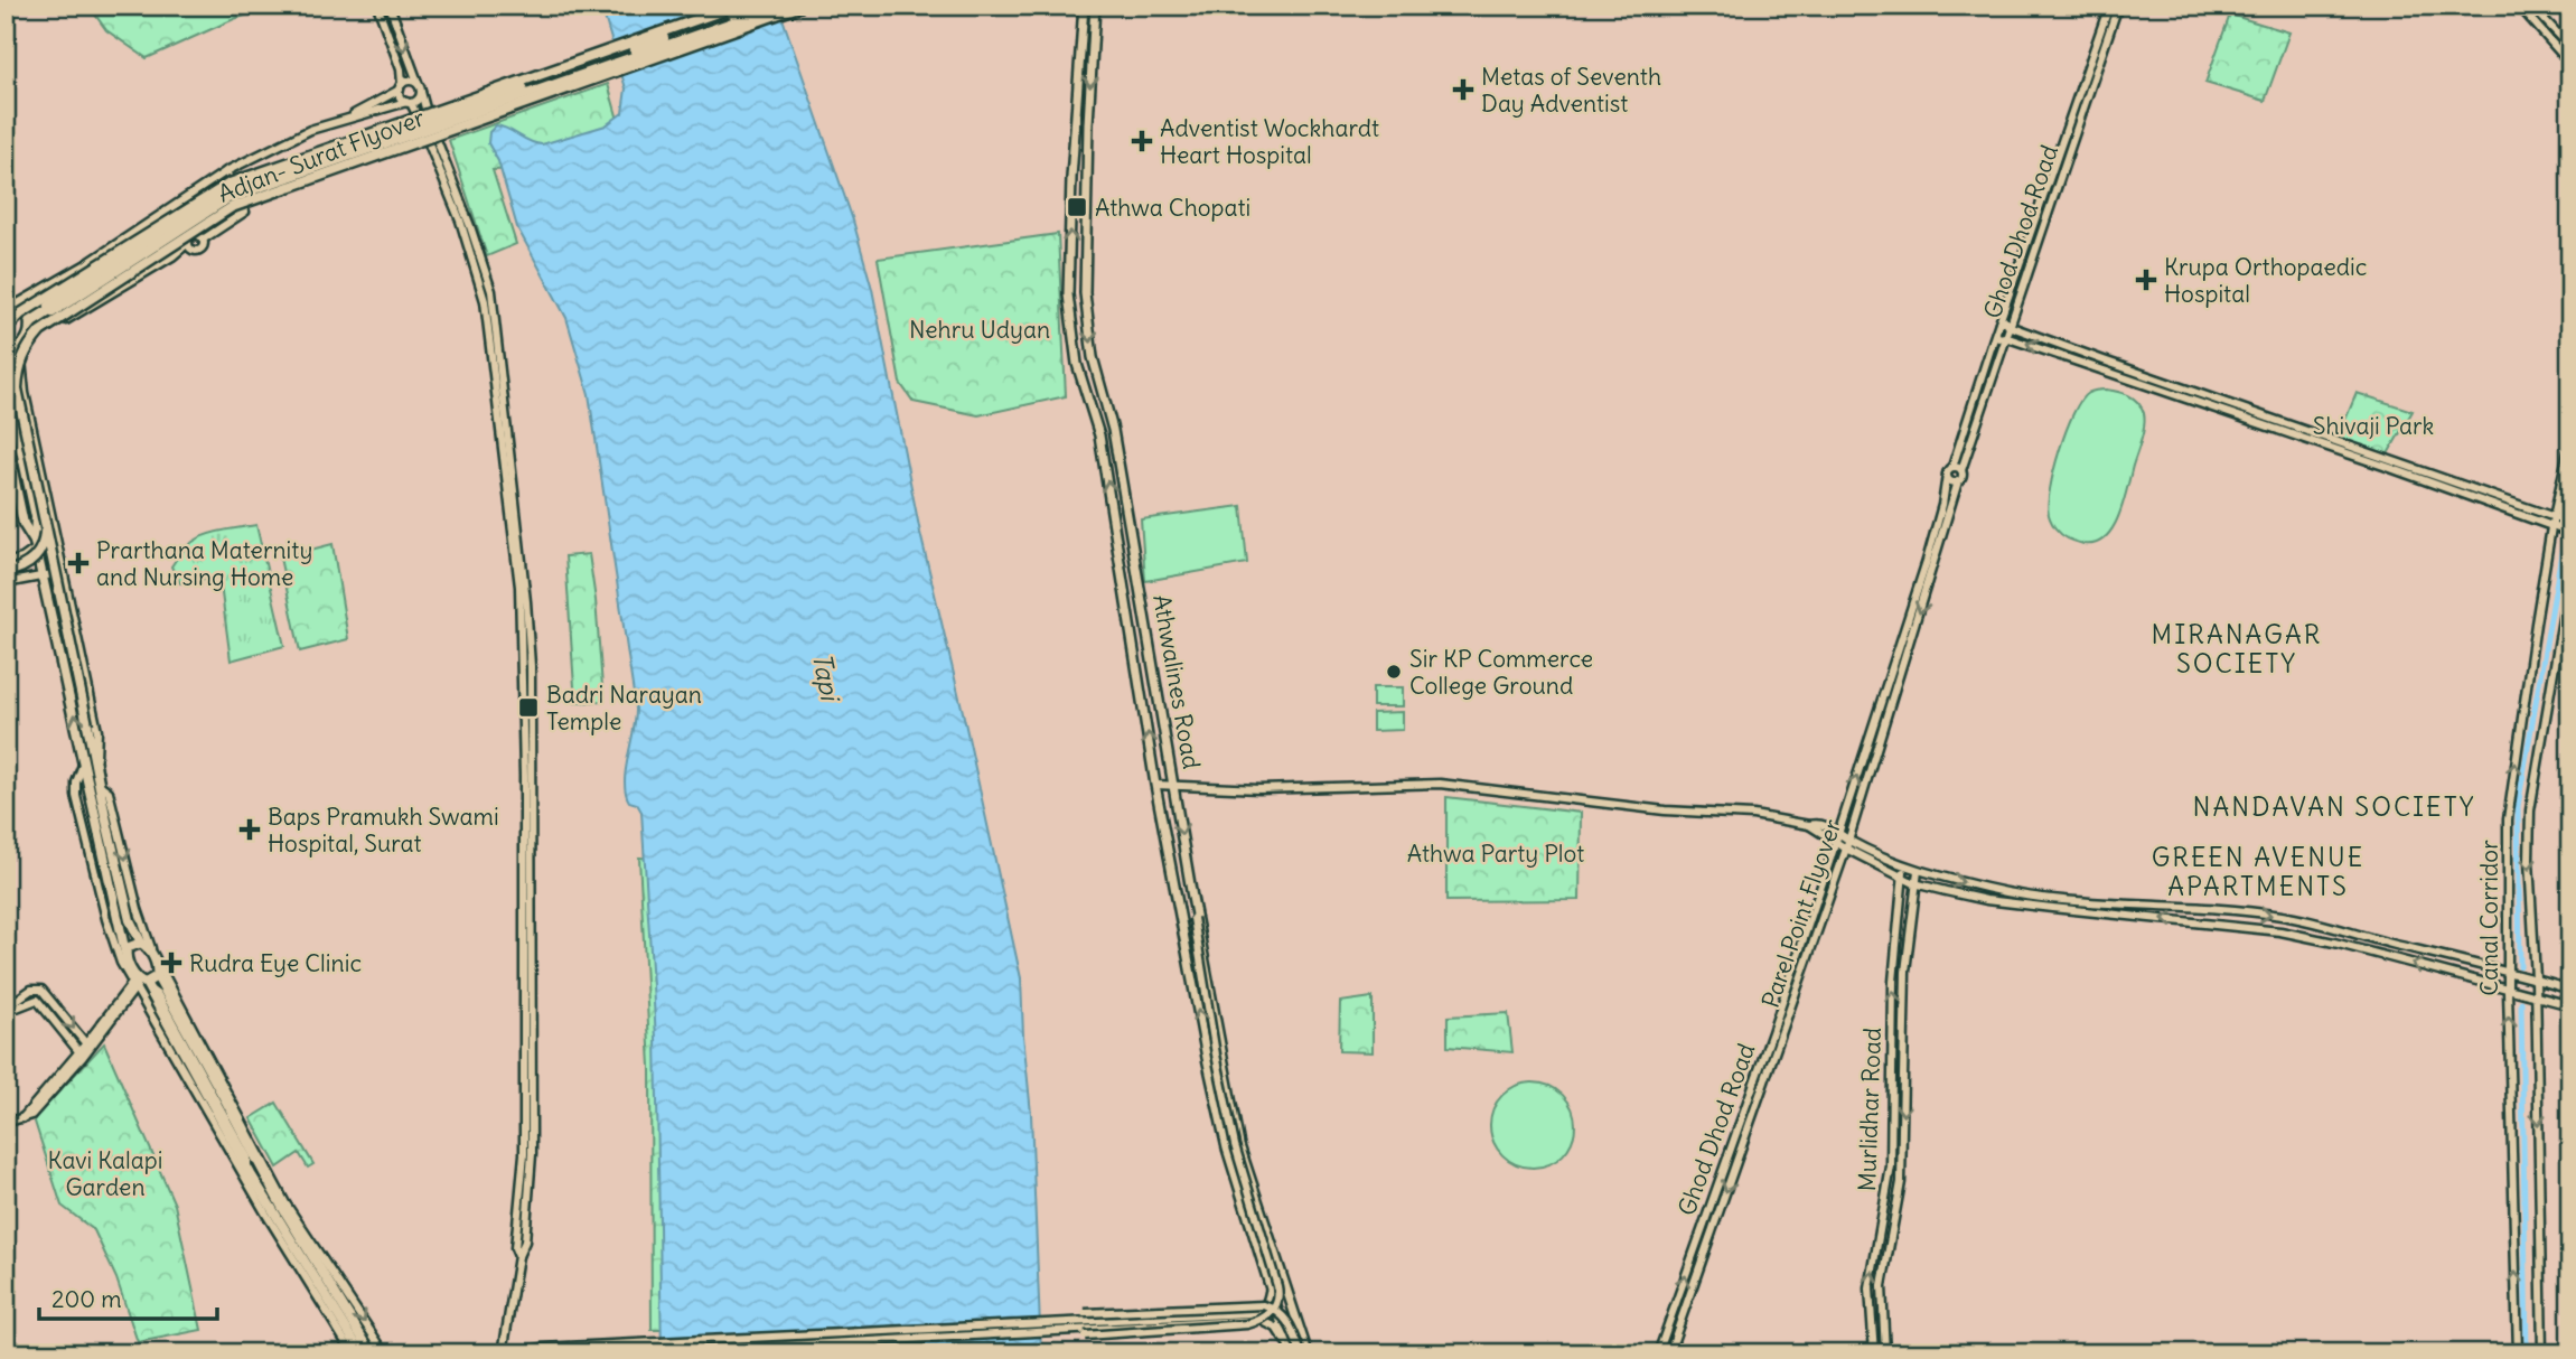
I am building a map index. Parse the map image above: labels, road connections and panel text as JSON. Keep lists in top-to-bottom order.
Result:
{
  "streets": {
    "highway": ["Adjan- Surat Flyover"],
    "main road": ["Athwalines Road"],
    "street": [
      "Ghod Dhod Road",
      "Parel Point Flyover",
      "Canal Corridor",
      "Murlidhar Road"
    ]
  },
  "crossings": [
    ["Ghod Dhod Road", "Parel Point Flyover"]
  ],
  "one_way": ["Ghod Dhod Road", "Parel Point Flyover"],
  "districts": ["MIRANAGAR SOCIETY", "NANDAVAN SOCIETY", "GREEN AVENUE APARTMENTS"],
  "water": ["Tapi"],
  "parks": [
    "Nehru Udyan",
    "Shivaji Park",
    "Athwa Party Plot",
    "Kavi Kalapi Garden"
  ],
  "places": {
    "health": [
      "Metas of Seventh Day Adventist",
      "Adventist Wockhardt Heart Hospital",
      "Krupa Orthopaedic Hospital",
      "Prarthana Maternity and Nursing Home",
      "Baps Pramukh Swami Hospital, Surat",
      "Rudra Eye Clinic"
    ],
    "transit": ["Athwa Chopati", "Badri Narayan Temple"],
    "other": ["Sir KP Commerce College Ground"]
  },
  "scale_bar": "200 m"
}
